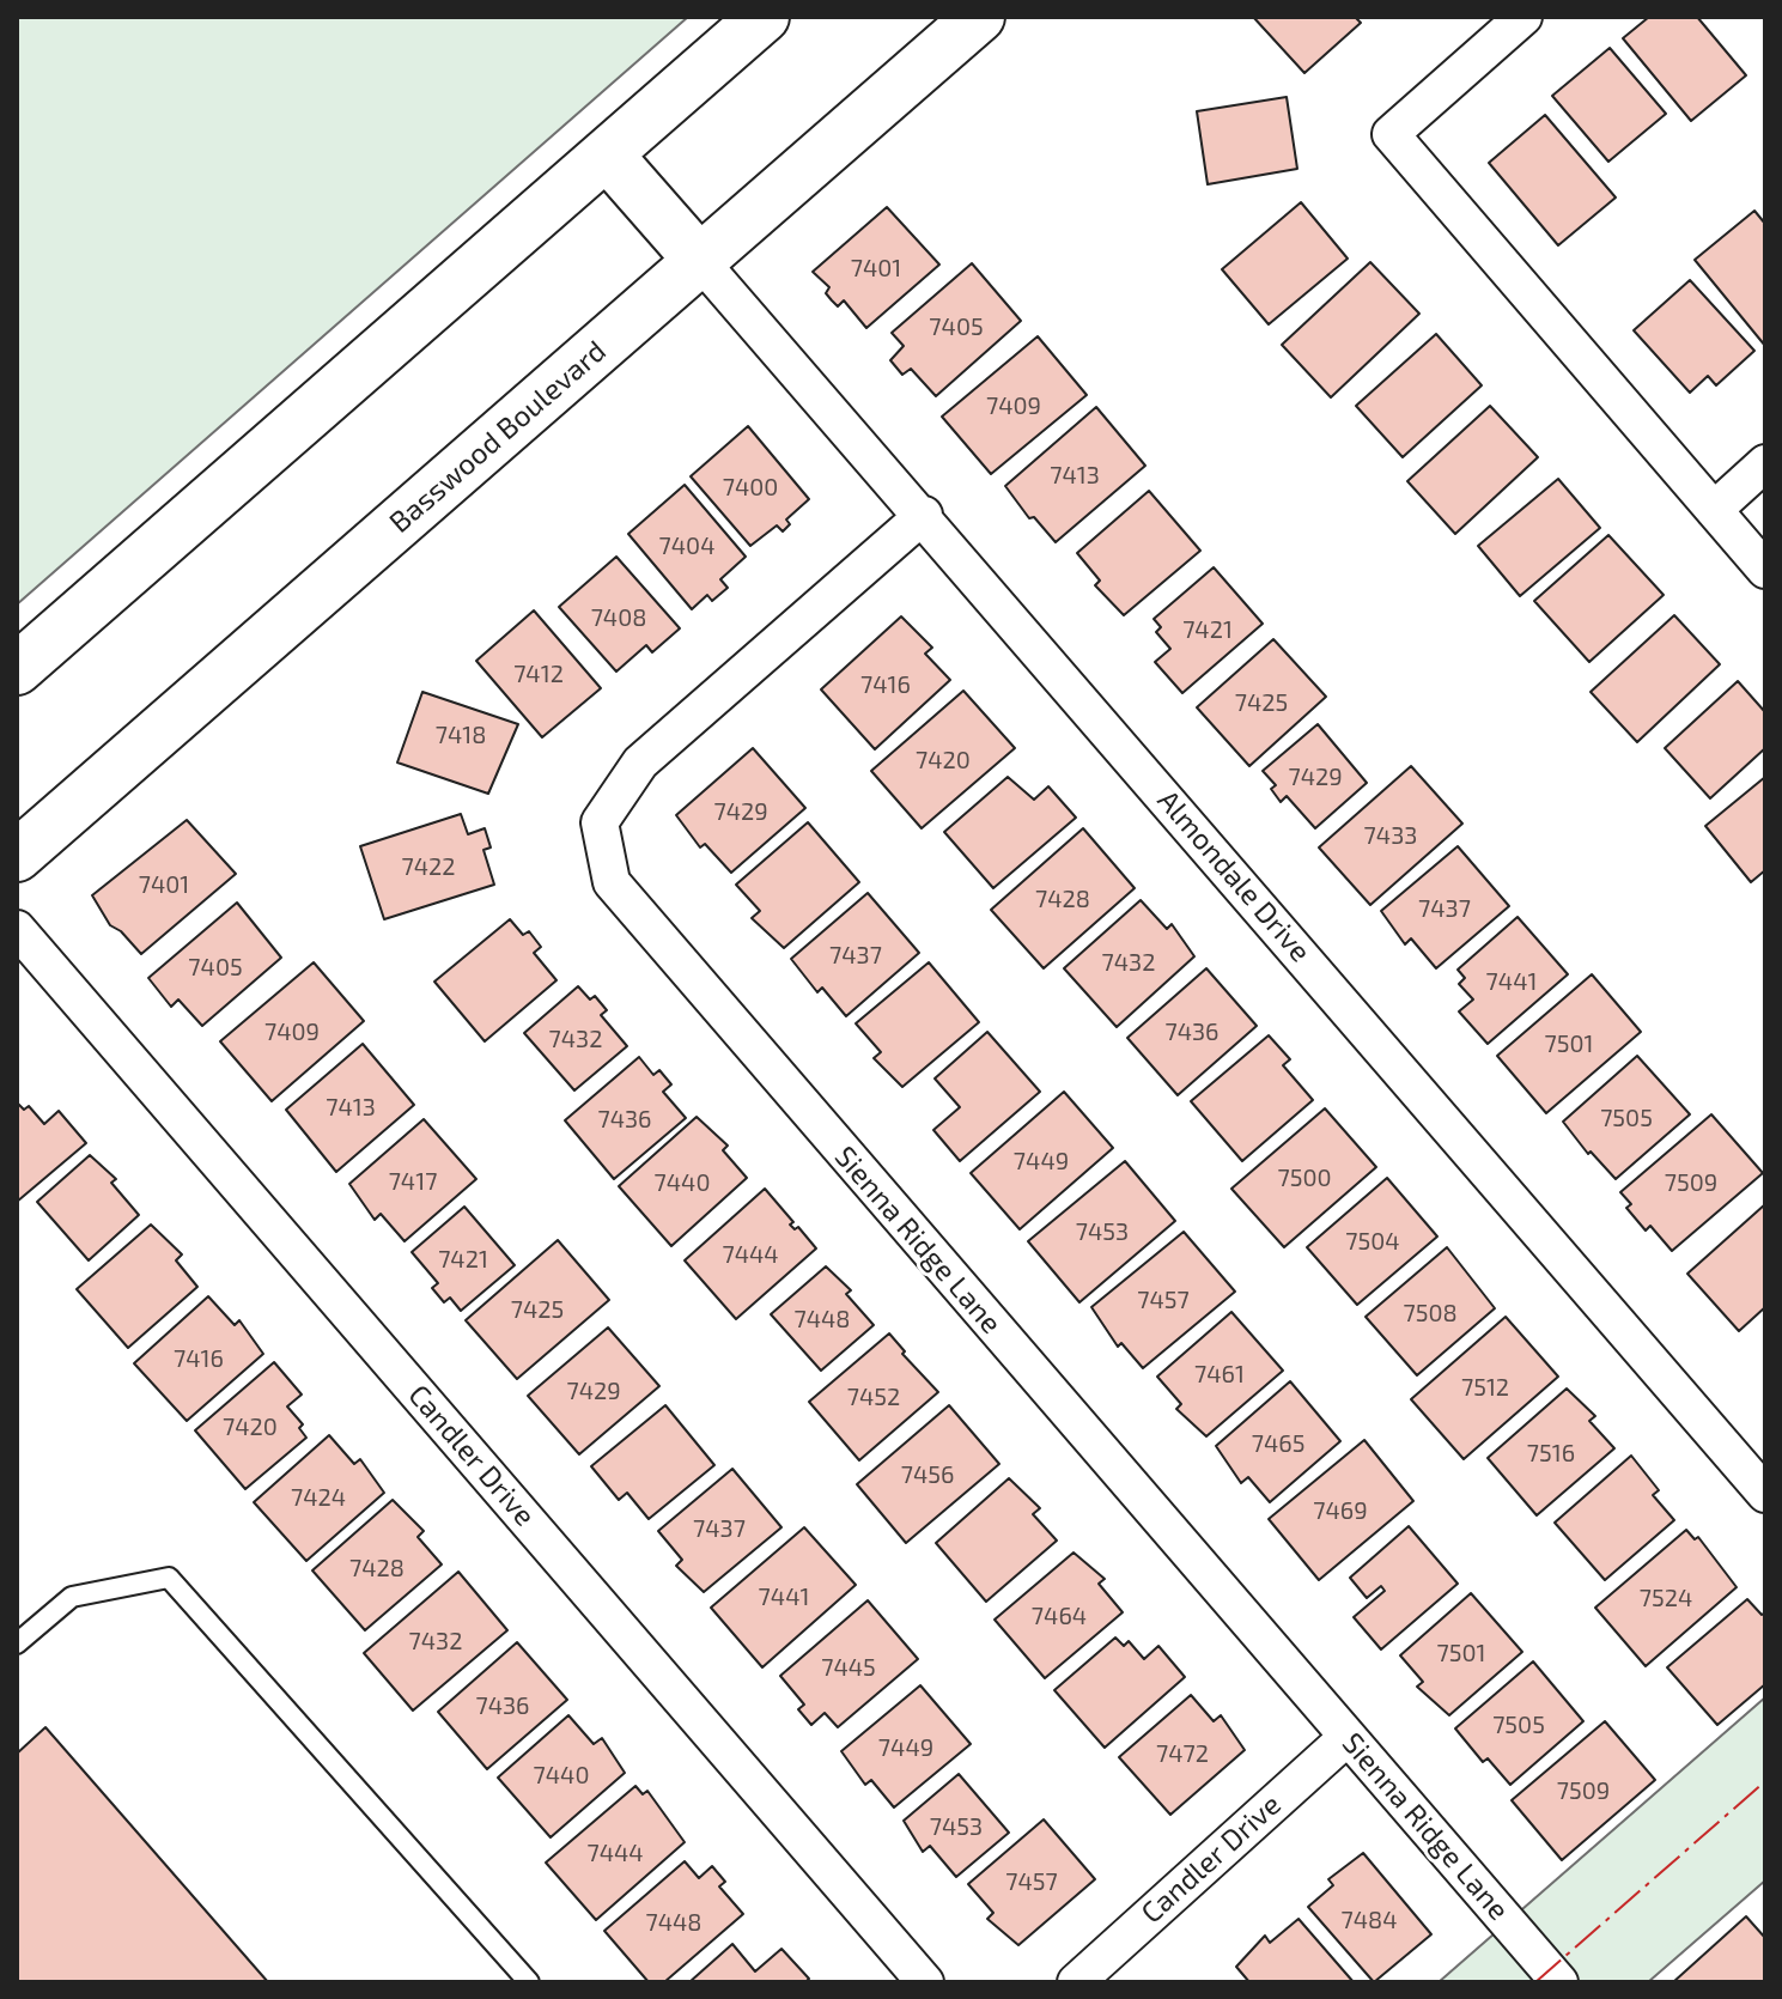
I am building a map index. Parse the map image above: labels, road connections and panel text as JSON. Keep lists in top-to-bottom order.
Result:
{
  "streets": {
    "main road": ["Basswood Boulevard"],
    "street": ["Almondale Drive", "Sienna Ridge Lane", "Candler Drive"]
  },
  "crossings": [
    ["Basswood Boulevard", "Almondale Drive"],
    ["Almondale Drive", "Sienna Ridge Lane"],
    ["Sienna Ridge Lane", "Candler Drive"]
  ],
  "house_numbers": [
    "7401",
    "7405",
    "7409",
    "7413",
    "7400",
    "7404",
    "7408",
    "7421",
    "7412",
    "7416",
    "7425",
    "7418",
    "7420",
    "7429",
    "7429",
    "7433",
    "7422",
    "7401",
    "7428",
    "7437",
    "7437",
    "7432",
    "7405",
    "7441",
    "7409",
    "7436",
    "7432",
    "7501",
    "7413",
    "7505",
    "7436",
    "7449",
    "7500",
    "7417",
    "7440",
    "7509",
    "7453",
    "7504",
    "7444",
    "7421",
    "7457",
    "7425",
    "7508",
    "7448",
    "7416",
    "7461",
    "7512",
    "7429",
    "7452",
    "7420",
    "7465",
    "7516",
    "7456",
    "7424",
    "7469",
    "7437",
    "7428",
    "7441",
    "7524",
    "7464",
    "7432",
    "7501",
    "7445",
    "7436",
    "7505",
    "7449",
    "7472",
    "7440",
    "7509",
    "7453",
    "7444",
    "7457",
    "7484",
    "7448"
  ]
}
